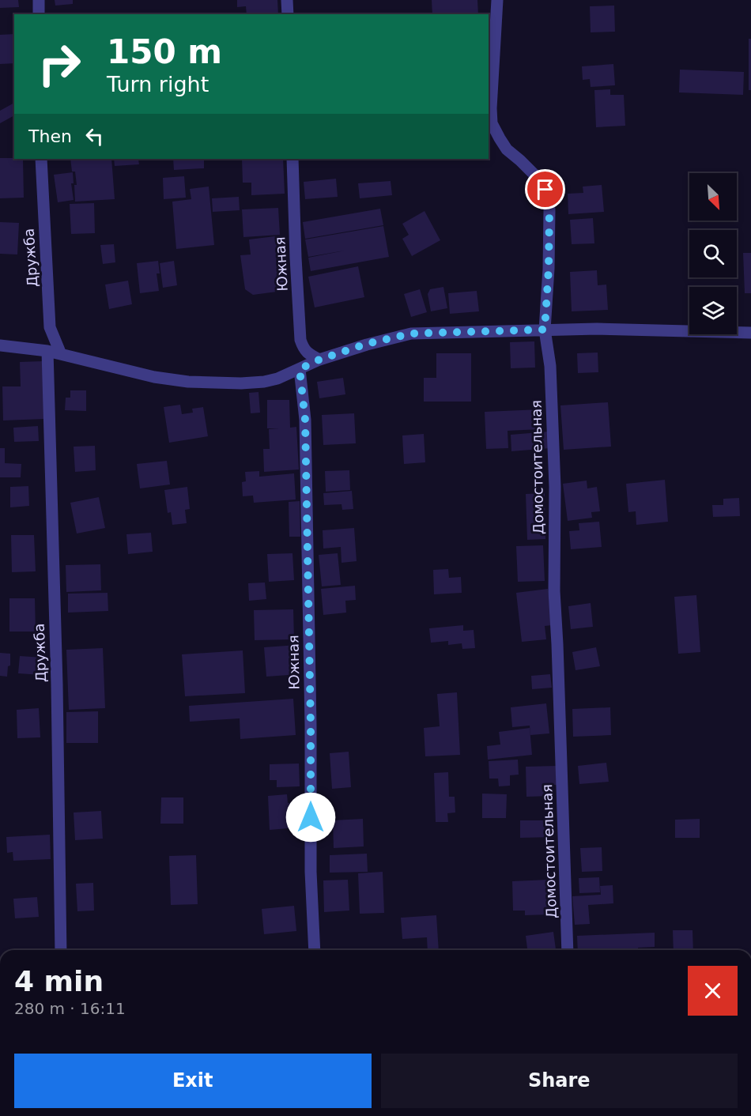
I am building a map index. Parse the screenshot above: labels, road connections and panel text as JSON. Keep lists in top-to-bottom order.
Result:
{
  "streets": {
    "street": ["Дружба", "Южная", "Домостоительная"]
  },
  "north": "bottom right",
  "page": {
    "turn": ["150 m", "Turn right"],
    "then": "Then",
    "heading": ["4 min", "280 m · 16:11"],
    "buttons": ["Exit", "Share"]
  }
}
